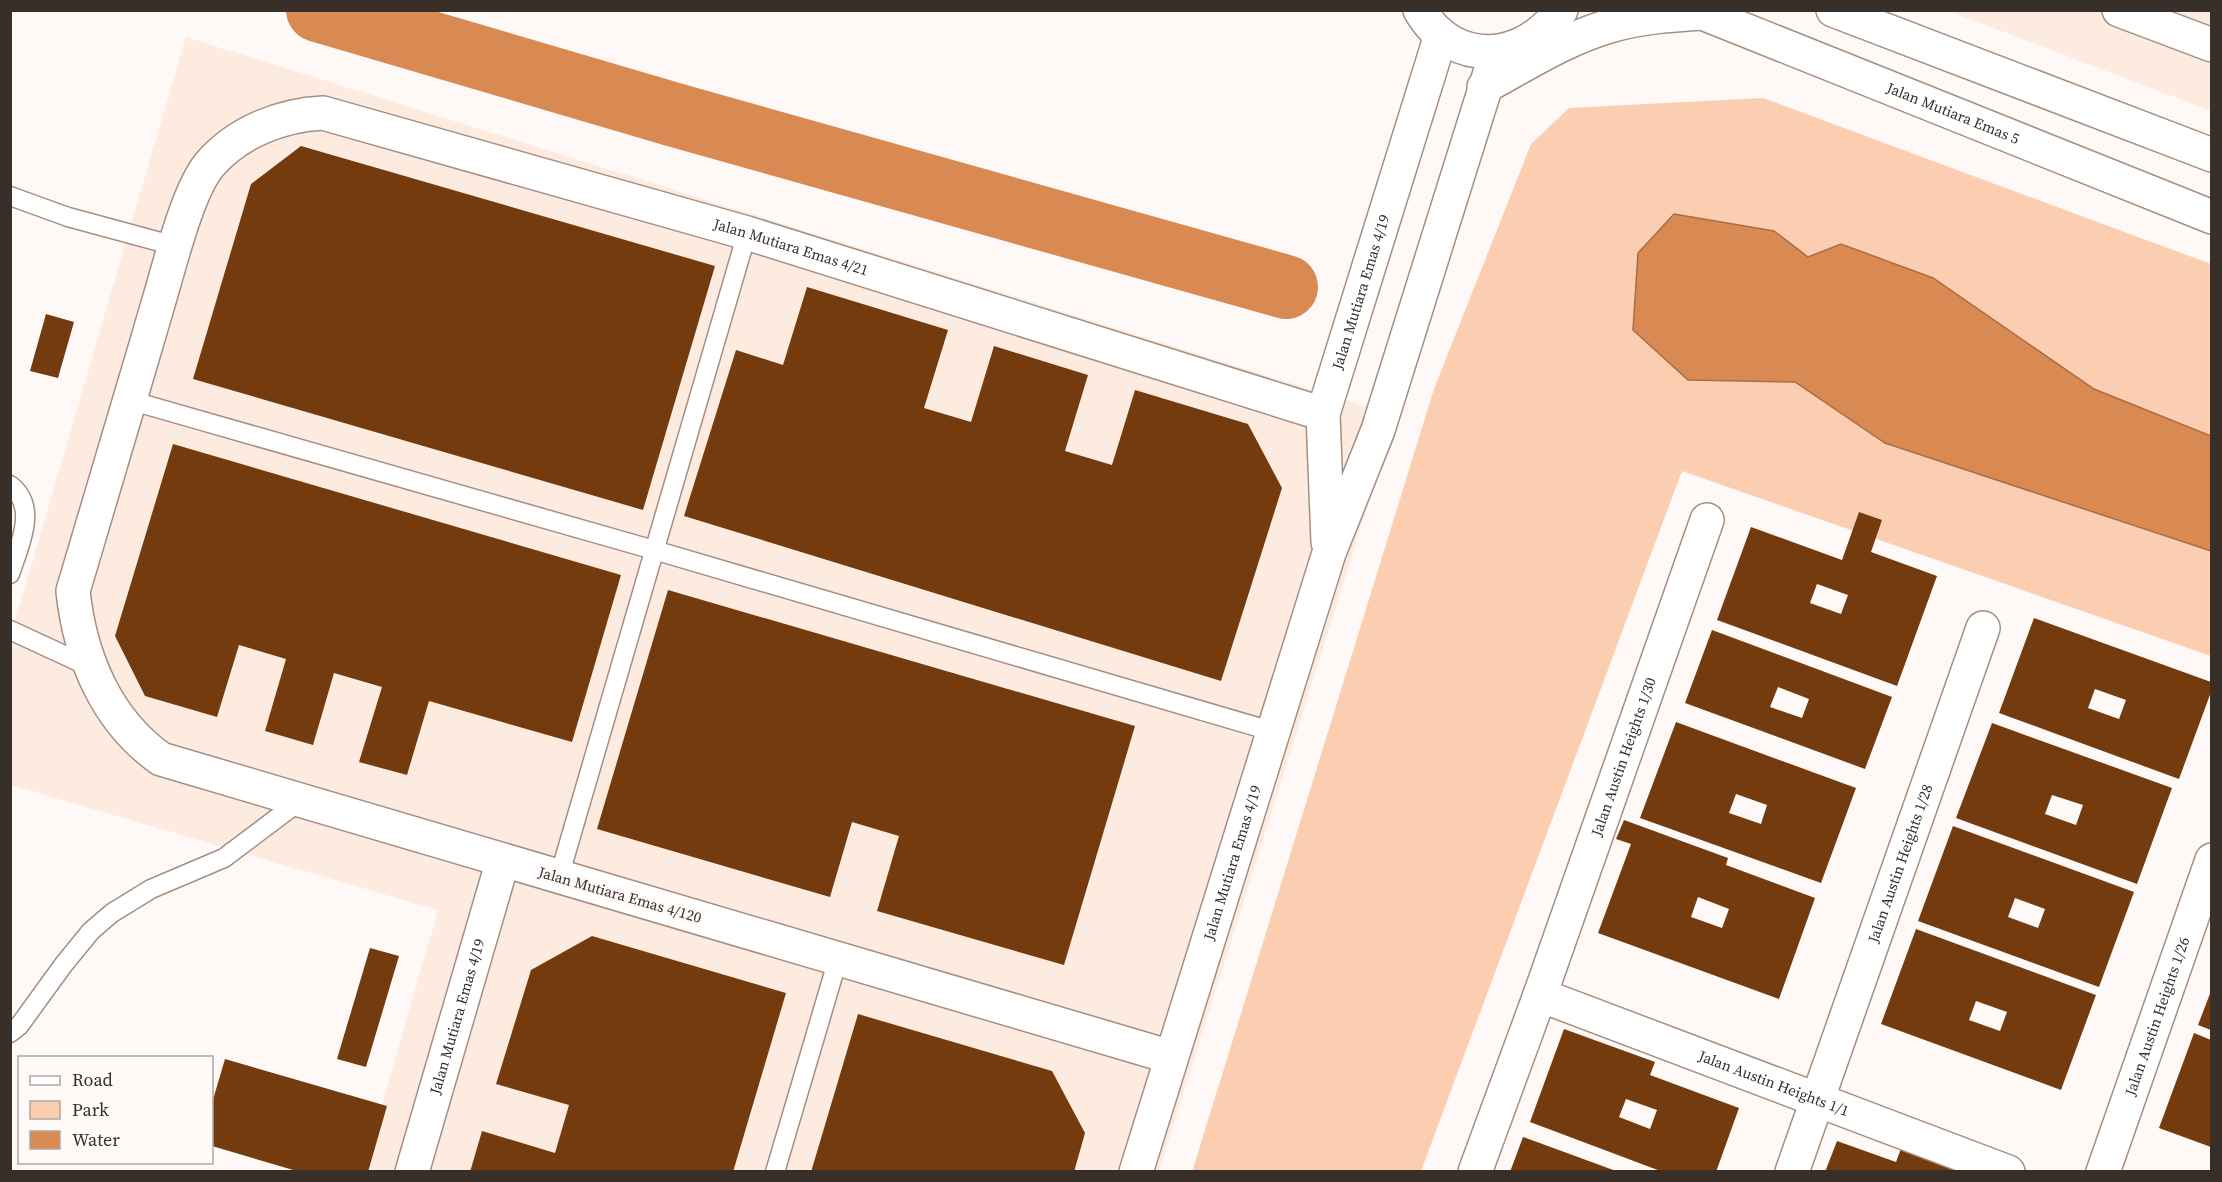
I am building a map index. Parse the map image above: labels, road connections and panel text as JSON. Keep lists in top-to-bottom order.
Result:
{
  "streets": {
    "street": [
      "Jalan Mutiara Emas 5",
      "Jalan Mutiara Emas 4/21",
      "Jalan Mutiara Emas 4/19",
      "Jalan Austin Heights 1/30",
      "Jalan Austin Heights 1/28",
      "Jalan Mutiara Emas 4/120",
      "Jalan Austin Heights 1/26",
      "Jalan Austin Heights 1/1"
    ]
  },
  "crossings": [
    ["Jalan Mutiara Emas 4/21", "Jalan Mutiara Emas 4/19"],
    ["Jalan Mutiara Emas 4/21", "Jalan Mutiara Emas 4/120"],
    ["Jalan Mutiara Emas 4/19", "Jalan Mutiara Emas 4/120"],
    ["Jalan Austin Heights 1/30", "Jalan Austin Heights 1/1"],
    ["Jalan Austin Heights 1/28", "Jalan Austin Heights 1/1"]
  ],
  "legend": ["Road", "Park", "Water"]
}
